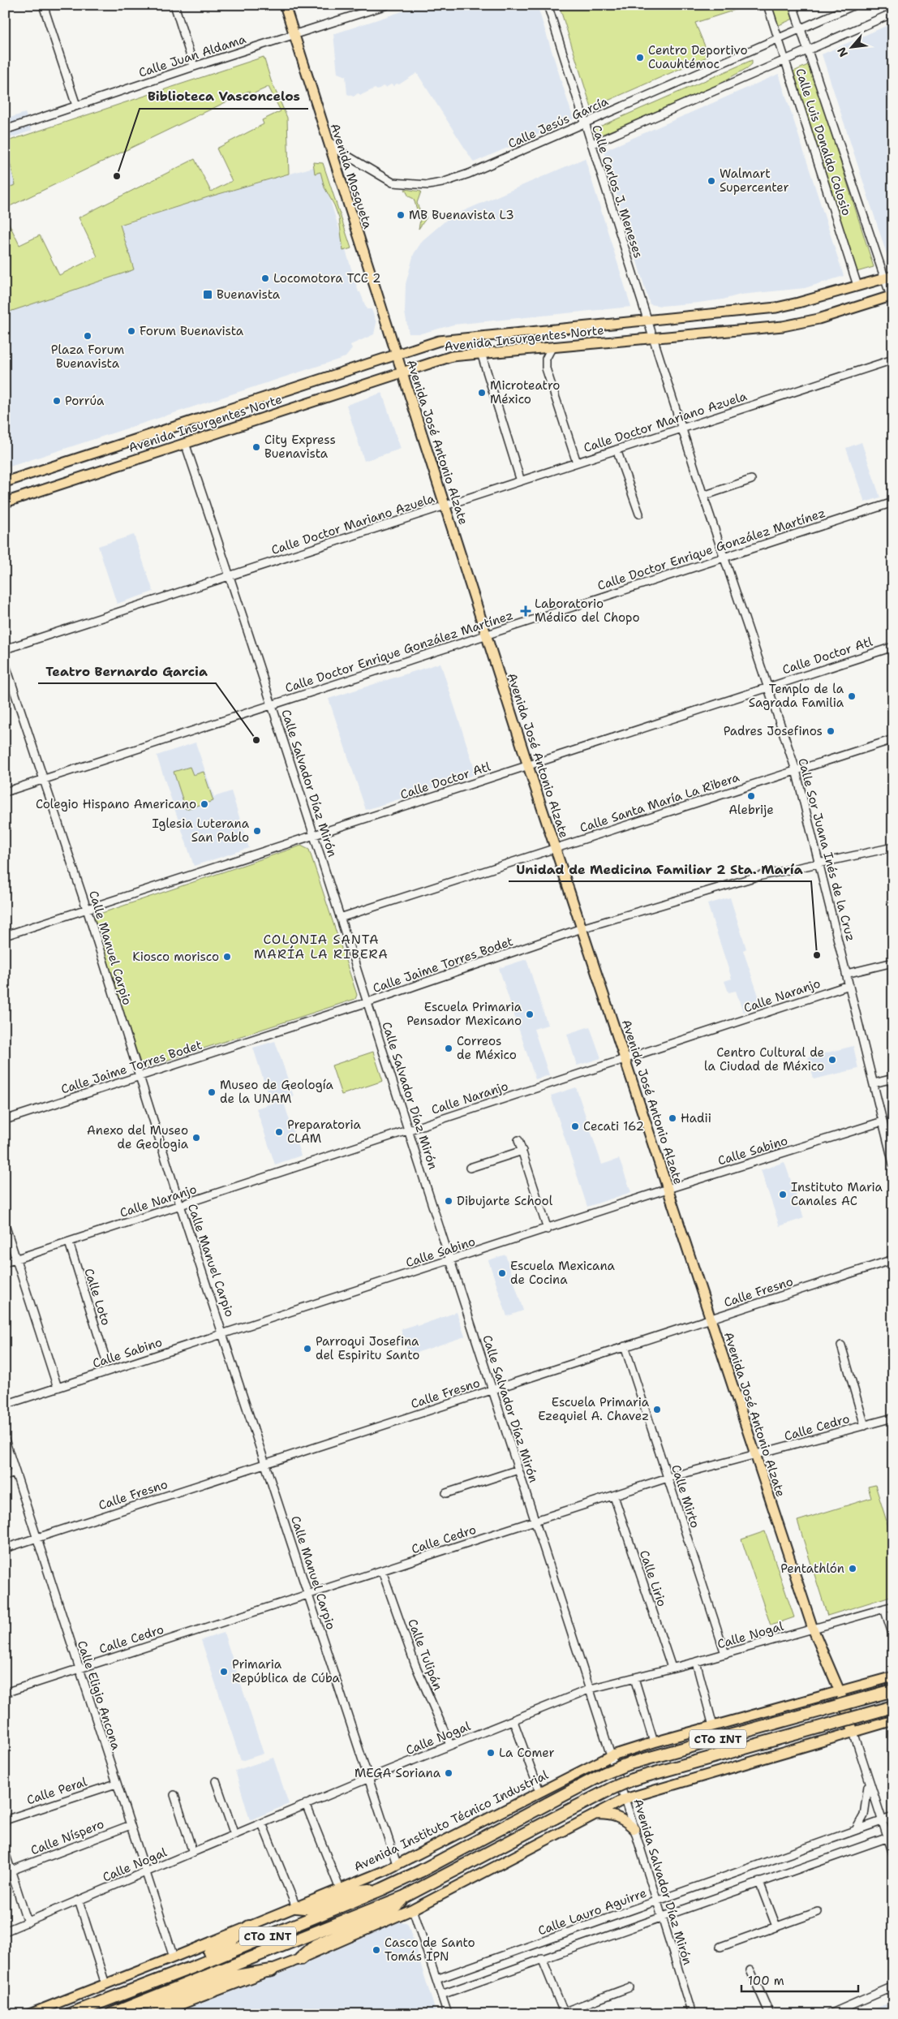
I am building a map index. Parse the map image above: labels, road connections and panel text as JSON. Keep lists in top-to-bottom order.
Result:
{
  "streets": {
    "highway": ["CTO INT"],
    "main road": [
      "Avenida Mosqueta",
      "Avenida Insurgentes Norte",
      "Avenida José Antonio Alzate",
      "Avenida Instituto Técnico Industrial"
    ],
    "street": [
      "Calle Juan Aldama",
      "Calle Jesús García",
      "Calle Luis Donaldo Colosio",
      "Calle Carlos J. Meneses",
      "Calle Doctor Mariano Azuela",
      "Calle Doctor Enrique González Martínez",
      "Calle Doctor Atl",
      "Calle Salvador Díaz Mirón",
      "Calle Santa María La Ribera",
      "Calle Sor Juana Inés de la Cruz",
      "Calle Manuel Carpio",
      "Calle Jaime Torres Bodet",
      "Calle Naranjo",
      "Calle Sabino",
      "Calle Fresno",
      "Calle Loto",
      "Calle Cedro",
      "Calle Mirto",
      "Calle Lirio",
      "Calle Nogal",
      "Calle Tulipán",
      "Calle Eligio Ancona",
      "Calle Peral",
      "Calle Níspero",
      "Avenida Salvador Díaz Mirón",
      "Calle Lauro Aguirre"
    ]
  },
  "crossings": [
    ["Calle Juan Aldama", "Avenida Mosqueta"],
    ["Calle Jesús García", "Calle Luis Donaldo Colosio"],
    ["Calle Jesús García", "Avenida Mosqueta"],
    ["Calle Jesús García", "Calle Carlos J. Meneses"],
    ["Calle Luis Donaldo Colosio", "Avenida Insurgentes Norte"],
    ["Avenida Mosqueta", "Avenida Insurgentes Norte"],
    ["Avenida Mosqueta", "Avenida José Antonio Alzate"],
    ["Calle Carlos J. Meneses", "Avenida Insurgentes Norte"],
    ["Calle Carlos J. Meneses", "Calle Sor Juana Inés de la Cruz"],
    ["Avenida Insurgentes Norte", "Avenida José Antonio Alzate"],
    ["Avenida Insurgentes Norte", "Calle Salvador Díaz Mirón"],
    ["Avenida Insurgentes Norte", "Calle Sor Juana Inés de la Cruz"],
    ["Calle Doctor Mariano Azuela", "Avenida José Antonio Alzate"],
    ["Calle Doctor Mariano Azuela", "Calle Salvador Díaz Mirón"],
    ["Calle Doctor Mariano Azuela", "Calle Sor Juana Inés de la Cruz"],
    ["Avenida José Antonio Alzate", "Calle Doctor Enrique González Martínez"],
    ["Avenida José Antonio Alzate", "Calle Doctor Atl"],
    ["Avenida José Antonio Alzate", "Calle Santa María La Ribera"],
    ["Avenida José Antonio Alzate", "Calle Jaime Torres Bodet"],
    ["Avenida José Antonio Alzate", "Calle Naranjo"],
    ["Avenida José Antonio Alzate", "Calle Sabino"],
    ["Avenida José Antonio Alzate", "Calle Fresno"],
    ["Avenida José Antonio Alzate", "Calle Cedro"],
    ["Avenida José Antonio Alzate", "Calle Nogal"],
    ["Avenida José Antonio Alzate", "CTO INT"],
    ["Avenida José Antonio Alzate", "Avenida Instituto Técnico Industrial"],
    ["Avenida José Antonio Alzate", "Calle Lauro Aguirre"],
    ["Calle Doctor Enrique González Martínez", "Calle Salvador Díaz Mirón"],
    ["Calle Doctor Enrique González Martínez", "Calle Sor Juana Inés de la Cruz"],
    ["Calle Doctor Enrique González Martínez", "Calle Manuel Carpio"],
    ["Calle Doctor Atl", "Calle Salvador Díaz Mirón"],
    ["Calle Doctor Atl", "Calle Sor Juana Inés de la Cruz"],
    ["Calle Doctor Atl", "Calle Manuel Carpio"],
    ["Calle Salvador Díaz Mirón", "Calle Santa María La Ribera"],
    ["Calle Salvador Díaz Mirón", "Calle Jaime Torres Bodet"],
    ["Calle Salvador Díaz Mirón", "Calle Naranjo"],
    ["Calle Salvador Díaz Mirón", "Calle Sabino"],
    ["Calle Salvador Díaz Mirón", "Calle Fresno"],
    ["Calle Salvador Díaz Mirón", "Calle Cedro"],
    ["Calle Salvador Díaz Mirón", "Calle Nogal"],
    ["Calle Salvador Díaz Mirón", "Avenida Instituto Técnico Industrial"],
    ["Calle Salvador Díaz Mirón", "Avenida Salvador Díaz Mirón"],
    ["Calle Santa María La Ribera", "Calle Sor Juana Inés de la Cruz"],
    ["Calle Sor Juana Inés de la Cruz", "Calle Jaime Torres Bodet"],
    ["Calle Sor Juana Inés de la Cruz", "Calle Naranjo"],
    ["Calle Sor Juana Inés de la Cruz", "Calle Sabino"],
    ["Calle Manuel Carpio", "Calle Jaime Torres Bodet"],
    ["Calle Manuel Carpio", "Calle Naranjo"],
    ["Calle Manuel Carpio", "Calle Sabino"],
    ["Calle Manuel Carpio", "Calle Fresno"],
    ["Calle Manuel Carpio", "Calle Cedro"],
    ["Calle Manuel Carpio", "Calle Nogal"],
    ["Calle Manuel Carpio", "Avenida Instituto Técnico Industrial"],
    ["Calle Naranjo", "Calle Loto"],
    ["Calle Fresno", "Calle Mirto"],
    ["Calle Fresno", "Calle Eligio Ancona"],
    ["Calle Cedro", "Calle Mirto"],
    ["Calle Cedro", "Calle Lirio"],
    ["Calle Cedro", "Calle Tulipán"],
    ["Calle Cedro", "Calle Eligio Ancona"],
    ["Calle Mirto", "Calle Nogal"],
    ["Calle Lirio", "Calle Nogal"],
    ["Calle Nogal", "Calle Tulipán"],
    ["Calle Nogal", "Calle Eligio Ancona"],
    ["Calle Eligio Ancona", "Calle Peral"],
    ["Calle Eligio Ancona", "Avenida Instituto Técnico Industrial"],
    ["Calle Eligio Ancona", "Calle Níspero"],
    ["CTO INT", "Avenida Salvador Díaz Mirón"],
    ["Avenida Instituto Técnico Industrial", "Avenida Salvador Díaz Mirón"],
    ["Avenida Salvador Díaz Mirón", "Calle Lauro Aguirre"]
  ],
  "districts": ["COLONIA SANTA MARÍA LA RIBERA"],
  "places": {
    "other": [
      "Centro Deportivo Cuauhtémoc",
      "Biblioteca Vasconcelos",
      "Walmart Supercenter",
      "MB Buenavista L3",
      "Locomotora TCC 2",
      "Forum Buenavista",
      "Plaza Forum Buenavista",
      "Microteatro México",
      "Porrúa",
      "City Express Buenavista",
      "Templo de la Sagrada Familia",
      "Padres Josefinos",
      "Teatro Bernardo Garcia",
      "Alebrije",
      "Colegio Hispano Americano",
      "Iglesia Luterana San Pablo",
      "Unidad de Medicina Familiar 2 Sta. María",
      "Kiosco morisco",
      "Escuela Primaria Pensador Mexicano",
      "Correos de México",
      "Centro Cultural de la Ciudad de México",
      "Museo de Geología de la UNAM",
      "Hadii",
      "Cecati 162",
      "Preparatoria CLAM",
      "Anexo del Museo de Geologia",
      "Instituto Maria Canales AC",
      "Dibujarte School",
      "Escuela Mexicana de Cocina",
      "Parroqui Josefina del Espiritu Santo",
      "Escuela Primaria Ezequiel A. Chavez",
      "Pentathlón",
      "Primaria República de Cúba",
      "La Comer",
      "MEGA Soriana",
      "Casco de Santo Tomás IPN"
    ],
    "transit": ["Buenavista"],
    "health": ["Laboratorio Médico del Chopo"]
  },
  "scale_bar": "100 m",
  "north": "bottom left"
}
